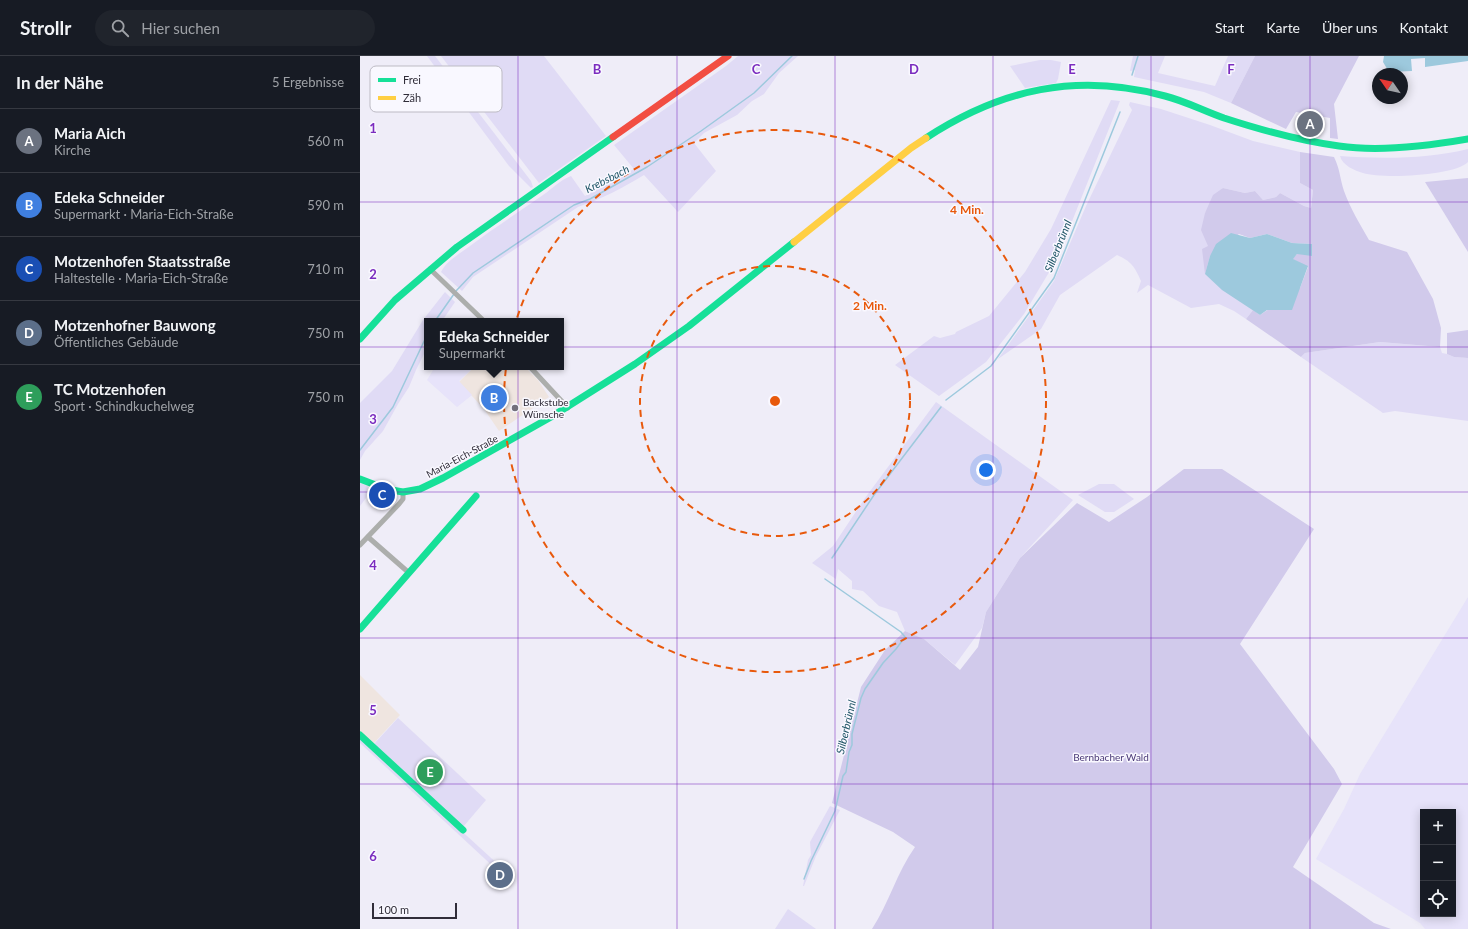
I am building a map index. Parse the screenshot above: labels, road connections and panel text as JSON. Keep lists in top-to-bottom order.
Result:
{
  "streets": {
    "main road": ["Maria-Eich-Straße"]
  },
  "water": ["Krebsbach", "Silberbrünnl"],
  "parks": ["Bernbacher Wald"],
  "places": ["Backstube Wünsche"],
  "legend": ["Frei", "Zäh"],
  "scale_bar": "100 m",
  "north": "top left",
  "page": {
    "header": "Strollr",
    "search": "Hier suchen",
    "nav": [
      "Start",
      "Karte",
      "Über uns",
      "Kontakt"
    ],
    "heading": ["In der Nähe", "5 Ergebnisse"],
    "list": [
      {
        "mark": "A",
        "name": "Maria Aich",
        "note": "Kirche",
        "value": "560 m"
      },
      {
        "mark": "B",
        "name": "Edeka Schneider",
        "note": "Supermarkt · Maria-Eich-Straße",
        "value": "590 m"
      },
      {
        "mark": "C",
        "name": "Motzenhofen Staatsstraße",
        "note": "Haltestelle · Maria-Eich-Straße",
        "value": "710 m"
      },
      {
        "mark": "D",
        "name": "Motzenhofner Bauwong",
        "note": "Öffentliches Gebäude",
        "value": "750 m"
      },
      {
        "mark": "E",
        "name": "TC Motzenhofen",
        "note": "Sport · Schindkuchelweg",
        "value": "750 m"
      }
    ],
    "pins": [
      "A",
      "B",
      "C",
      "E",
      "D"
    ],
    "popup": ["Edeka Schneider", "Supermarkt"],
    "map_buttons": ["+", "−"],
    "scale": "100 m"
  },
  "grid": {
    "columns": [
      "B",
      "C",
      "D",
      "E",
      "F"
    ],
    "rows": [
      "1",
      "2",
      "3",
      "4",
      "5",
      "6"
    ]
  },
  "rings": ["4 Min.", "2 Min."]
}
